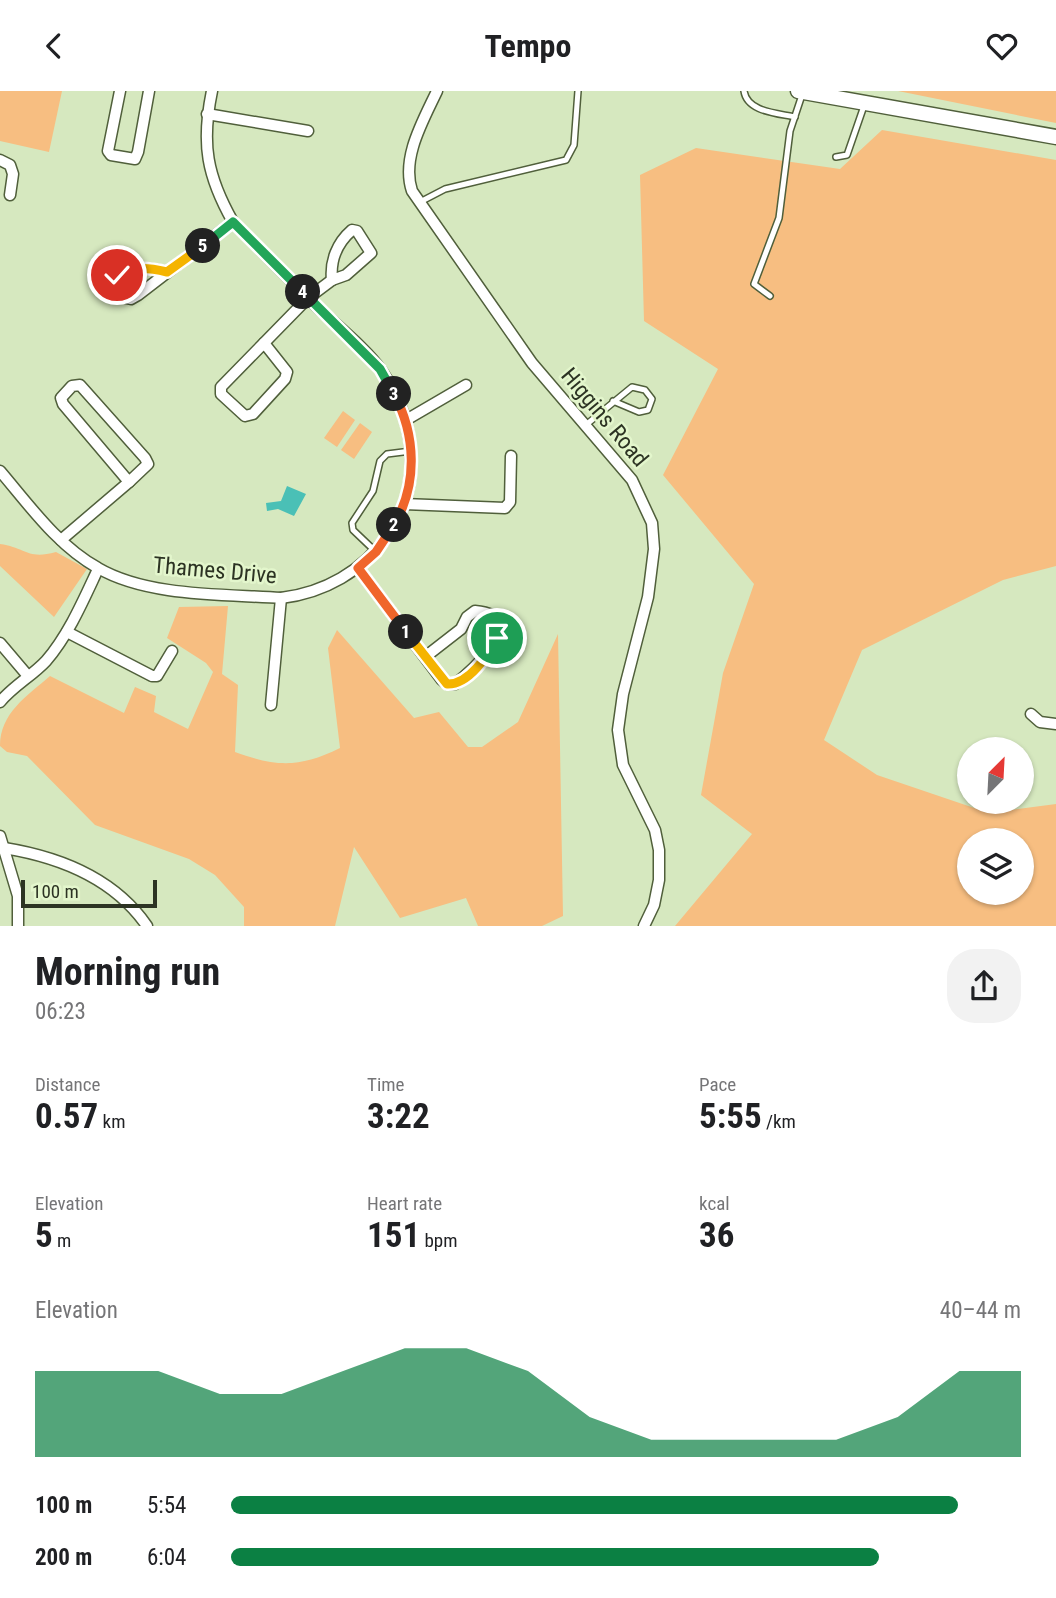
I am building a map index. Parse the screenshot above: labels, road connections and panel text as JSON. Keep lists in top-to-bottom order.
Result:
{
  "streets": {
    "street": ["Higgins Road", "Thames Drive"]
  },
  "scale_bar": "100 m",
  "north": "top right",
  "page": {
    "header": "Tempo",
    "pins": [
      "5",
      "4",
      "3",
      "2",
      "1"
    ],
    "scale": "100 m",
    "heading": ["Morning run", "06:23"],
    "stats": [
      ["Distance", "0.57 km"],
      ["Time", "3:22"],
      ["Pace", "5:55 /km"],
      ["Elevation", "5 m"],
      ["Heart rate", "151 bpm"],
      ["kcal", "36"]
    ],
    "chart": ["Elevation", "40–44 m"],
    "list": [
      {
        "name": "100 m",
        "note": "5:54"
      },
      {
        "name": "200 m",
        "note": "6:04"
      }
    ]
  }
}
